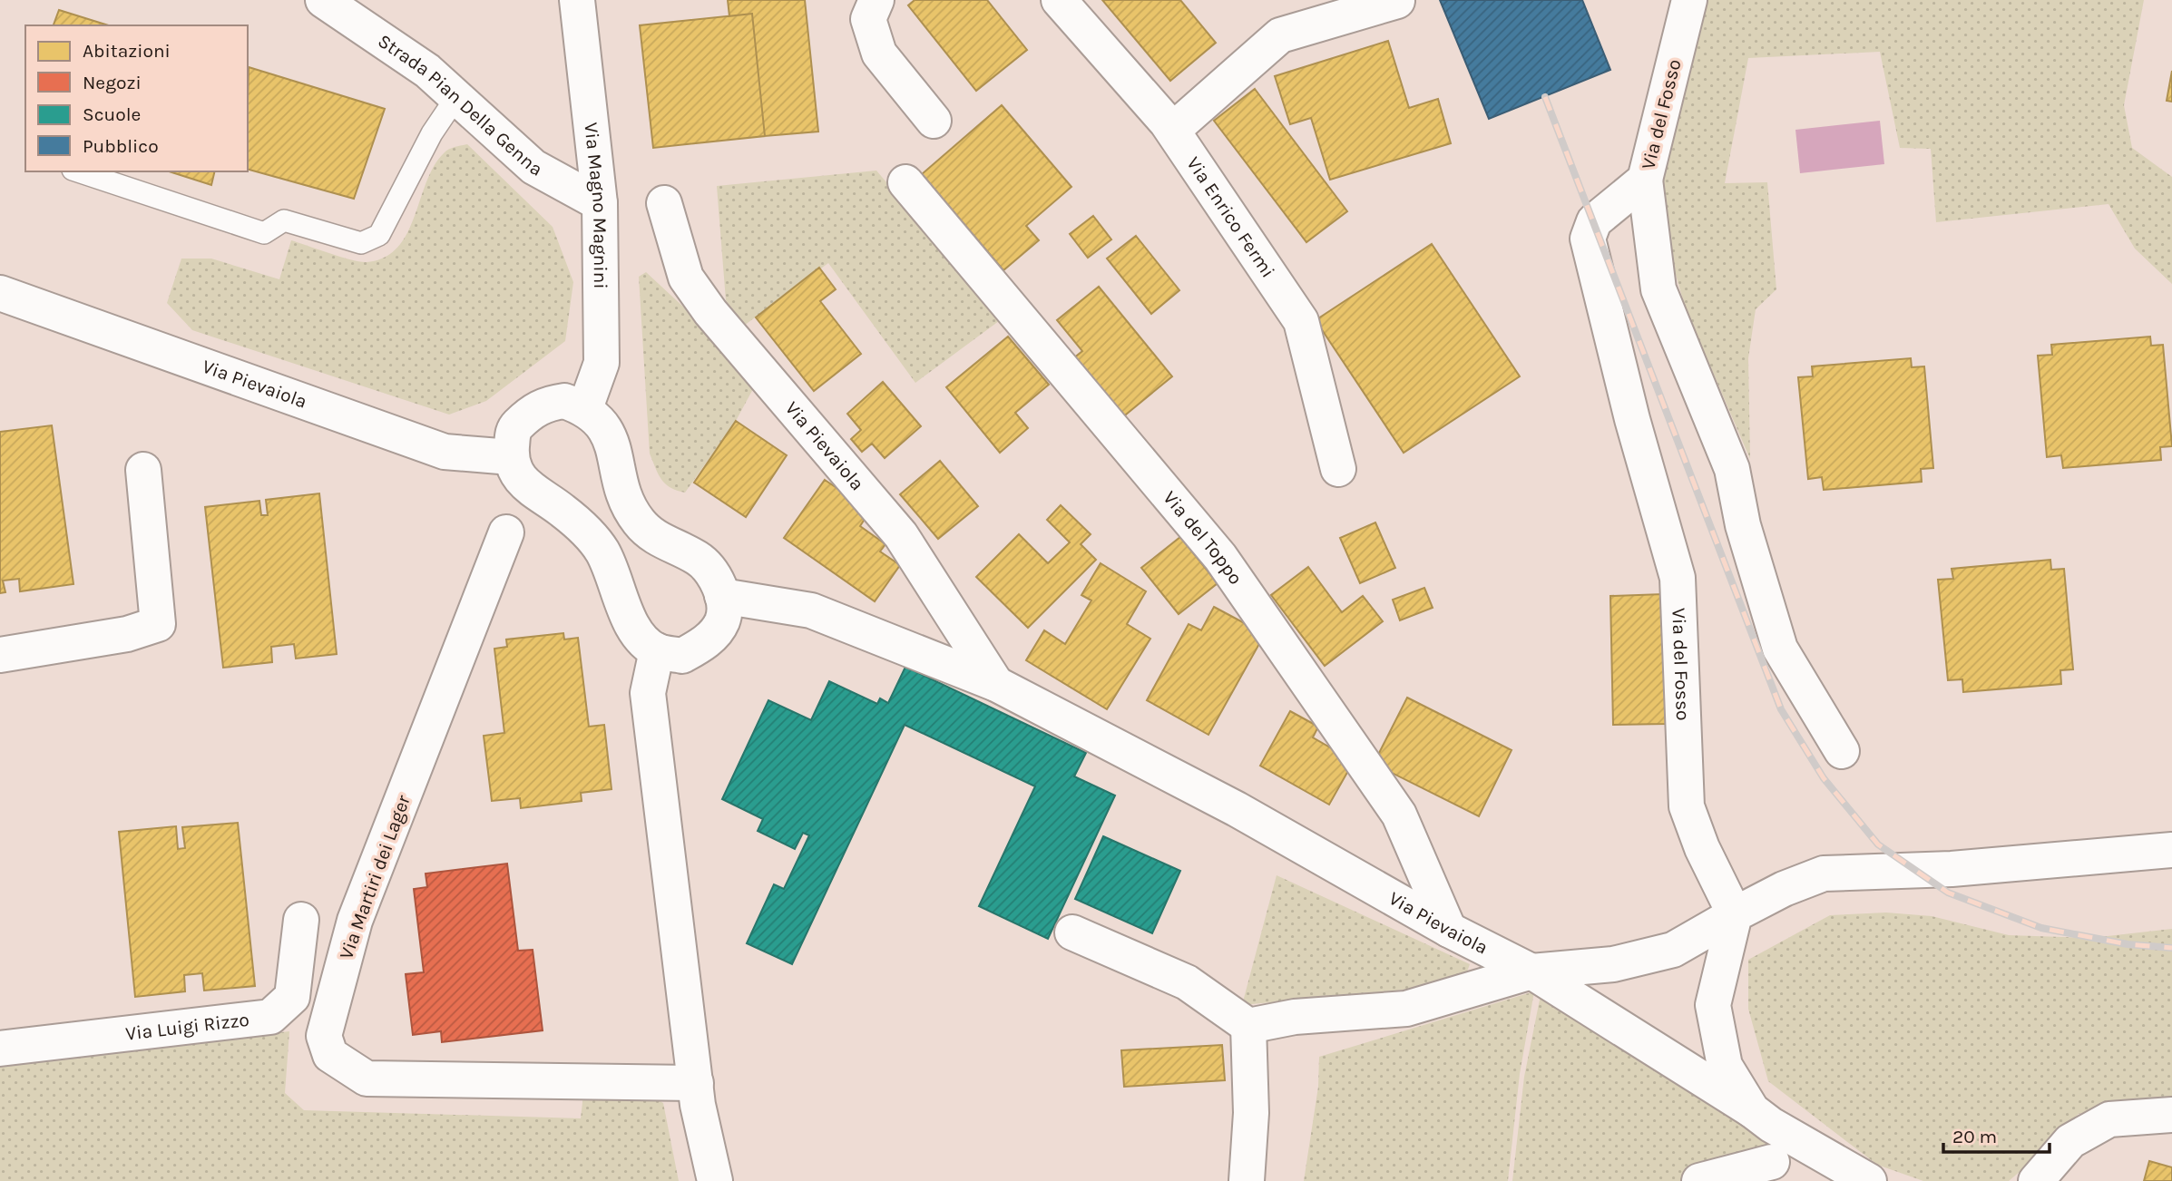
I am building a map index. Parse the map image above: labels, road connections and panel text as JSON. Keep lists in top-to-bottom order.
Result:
{
  "streets": {
    "street": [
      "Strada Pian Della Genna",
      "Via del Fosso",
      "Via Magno Magnini",
      "Via Enrico Fermi",
      "Via Pievaiola",
      "Via del Toppo",
      "Via Martiri dei Lager",
      "Via Luigi Rizzo"
    ]
  },
  "crossings": [
    ["Strada Pian Della Genna", "Via Magno Magnini"],
    ["Via Pievaiola", "Via del Toppo"]
  ],
  "legend": [
    "Abitazioni",
    "Negozi",
    "Scuole",
    "Pubblico"
  ],
  "scale_bar": "20 m"
}
